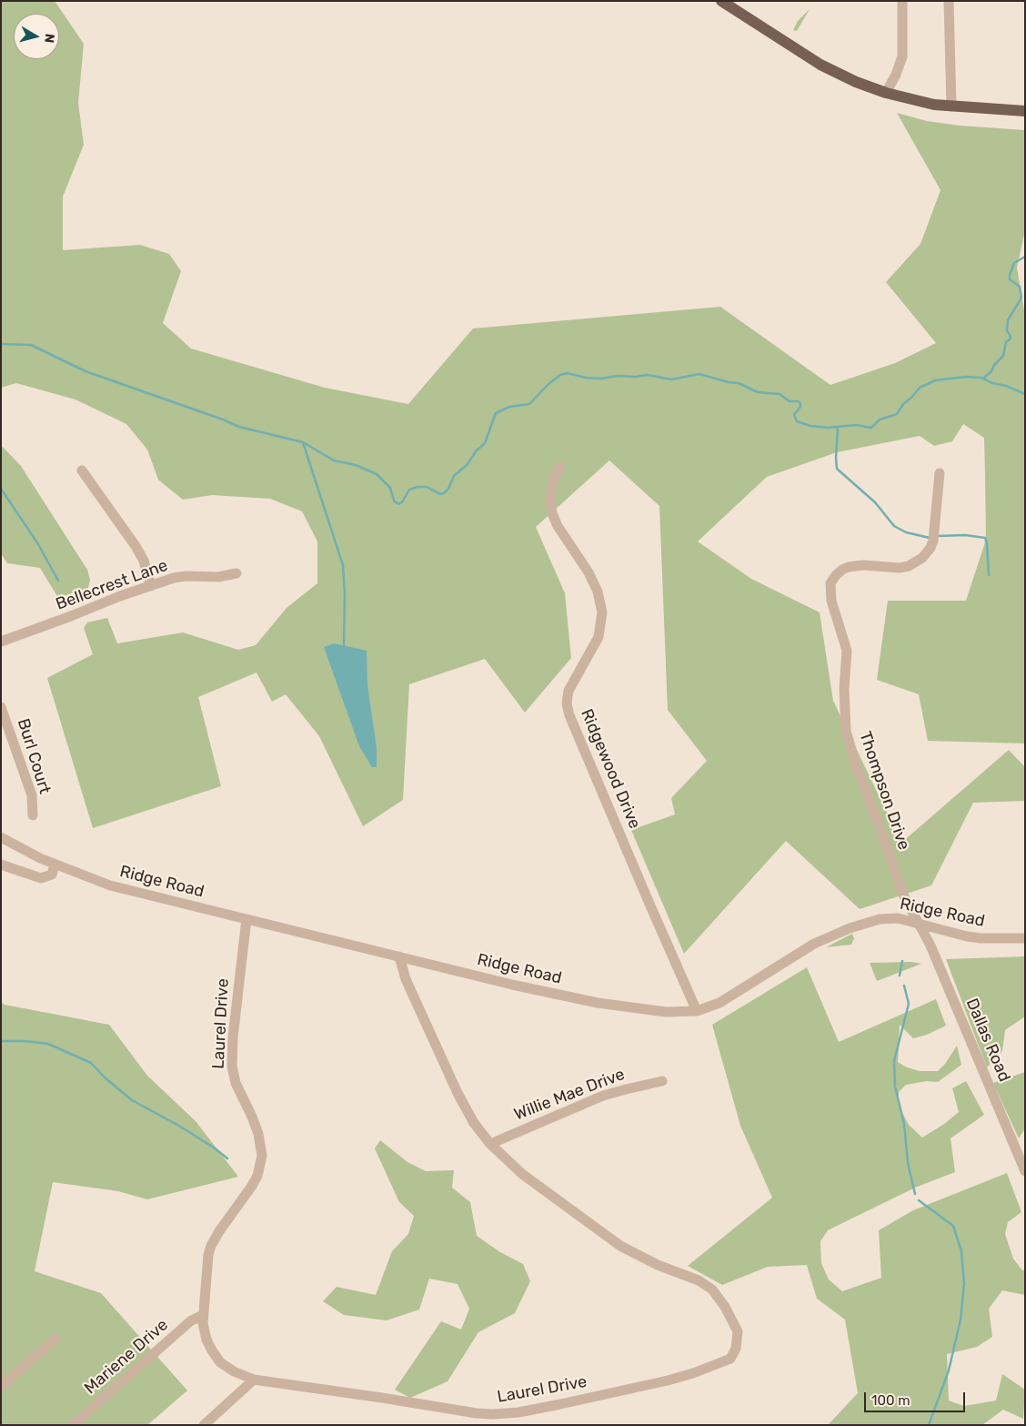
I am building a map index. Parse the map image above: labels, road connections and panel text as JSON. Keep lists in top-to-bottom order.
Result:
{
  "streets": {
    "street": [
      "Bellecrest Lane",
      "Burl Court",
      "Ridgewood Drive",
      "Thompson Drive",
      "Ridge Road",
      "Laurel Drive",
      "Dallas Road",
      "Willie Mae Drive",
      "Mariene Drive"
    ]
  },
  "crossings": [
    ["Ridgewood Drive", "Ridge Road"],
    ["Thompson Drive", "Ridge Road"],
    ["Thompson Drive", "Dallas Road"],
    ["Ridge Road", "Laurel Drive"],
    ["Ridge Road", "Dallas Road"],
    ["Laurel Drive", "Willie Mae Drive"],
    ["Laurel Drive", "Mariene Drive"]
  ],
  "scale_bar": "100 m",
  "north": "right"
}
